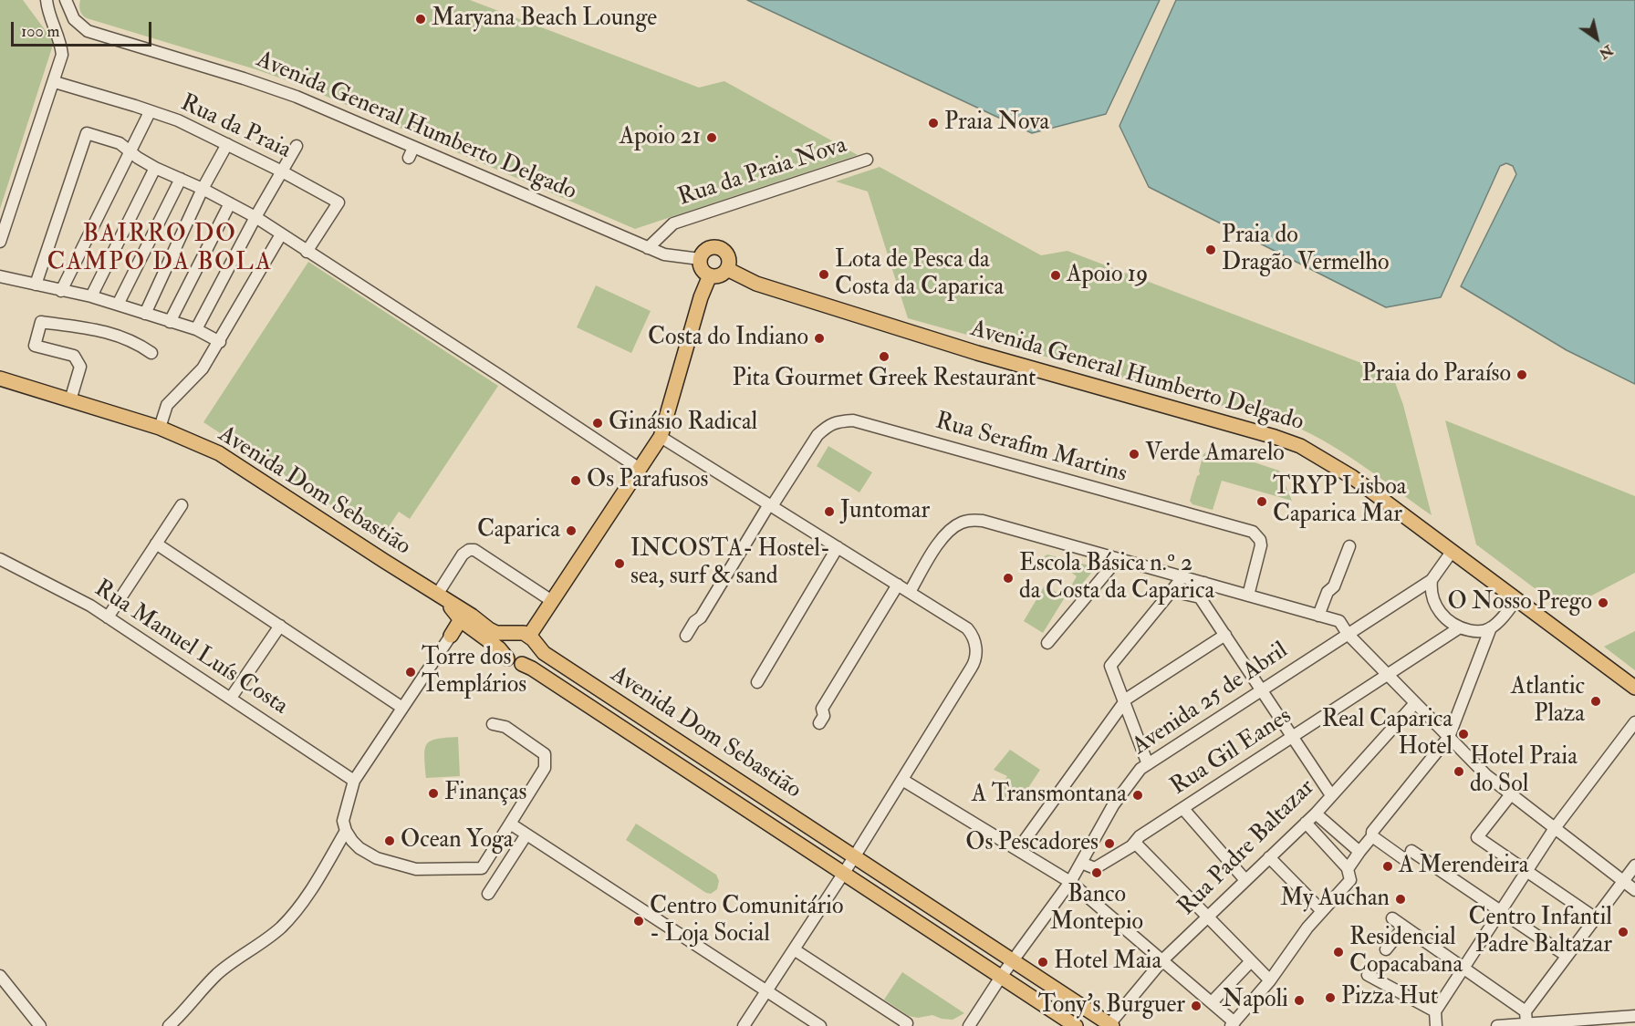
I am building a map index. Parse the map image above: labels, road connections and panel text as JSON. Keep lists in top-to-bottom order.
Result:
{
  "streets": {
    "main road": ["Avenida General Humberto Delgado", "Avenida Dom Sebastião"],
    "street": [
      "Rua da Praia",
      "Rua da Praia Nova",
      "Rua Serafim Martins",
      "Rua Manuel Luís Costa",
      "Avenida 25 de Abril",
      "Rua Gil Eanes",
      "Rua Padre Baltazar"
    ]
  },
  "crossings": [
    ["Avenida General Humberto Delgado", "Rua da Praia Nova"],
    ["Avenida Dom Sebastião", "Avenida 25 de Abril"],
    ["Avenida Dom Sebastião", "Rua Padre Baltazar"],
    ["Avenida 25 de Abril", "Rua Gil Eanes"]
  ],
  "districts": ["BAIRRO DO CAMPO DA BOLA"],
  "places": [
    "Maryana Beach Lounge",
    "Praia Nova",
    "Apoio 21",
    "Praia do Dragão Vermelho",
    "Lota de Pesca da Costa da Caparica",
    "Apoio 19",
    "Costa do Indiano",
    "Pita Gourmet Greek Restaurant",
    "Praia do Paraíso",
    "Ginásio Radical",
    "Verde Amarelo",
    "Os Parafusos",
    "TRYP Lisboa Caparica Mar",
    "Juntomar",
    "Caparica",
    "INCOSTA- Hostel- sea, surf & sand",
    "Escola Básica n.º 2 da Costa da Caparica",
    "O Nosso Prego",
    "Torre dos Templários",
    "Atlantic Plaza",
    "Real Caparica Hotel",
    "Hotel Praia do Sol",
    "Finanças",
    "A Transmontana",
    "Ocean Yoga",
    "Os Pescadores",
    "A Merendeira",
    "Banco Montepio",
    "My Auchan",
    "Centro Comunitário - Loja Social",
    "Centro Infantil Padre Baltazar",
    "Residencial Copacabana",
    "Hotel Maia",
    "Pizza Hut",
    "Napoli",
    "Tony's Burguer"
  ],
  "scale_bar": "100 m",
  "north": "bottom right"
}
